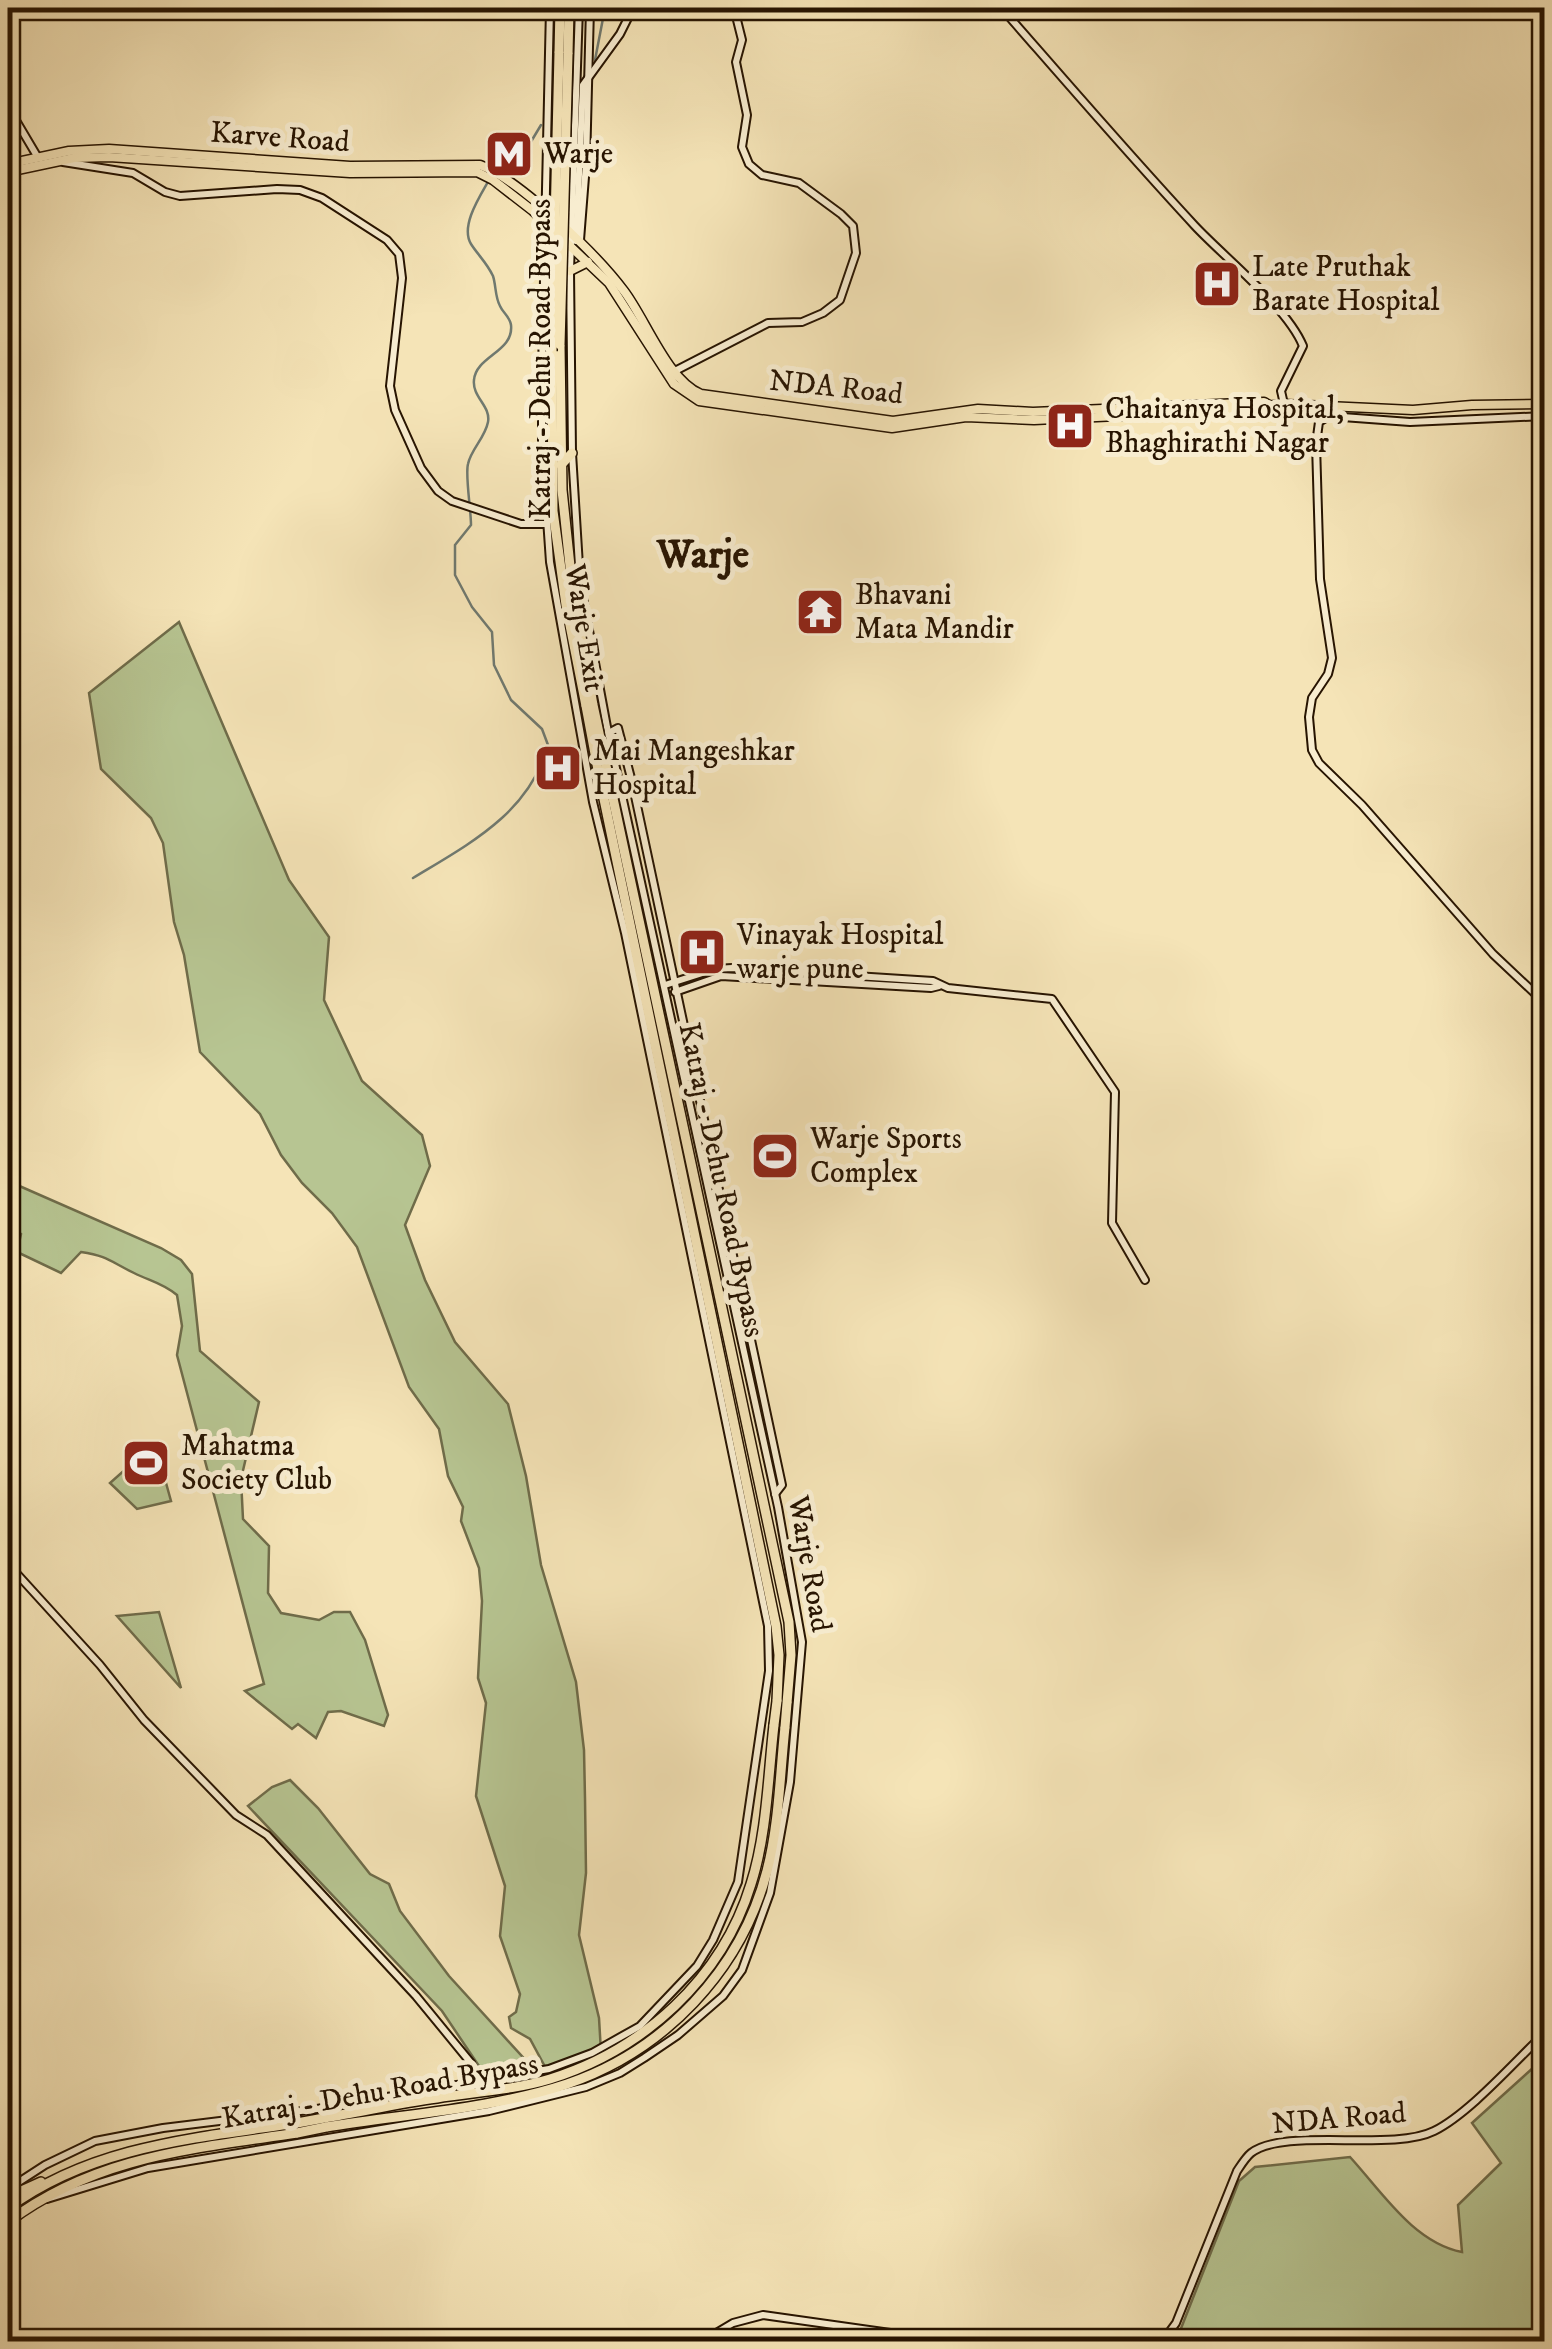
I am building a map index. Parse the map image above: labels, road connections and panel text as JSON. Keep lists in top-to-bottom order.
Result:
{
  "streets": {
    "highway": ["Katraj - Dehu Road Bypass"],
    "main road": ["Karve Road", "NDA Road"],
    "street": ["Warje Exit", "Warje Road"]
  },
  "crossings": [
    ["Karve Road", "NDA Road"],
    ["Karve Road", "Warje Exit"],
    ["Katraj - Dehu Road Bypass", "Warje Exit"],
    ["Katraj - Dehu Road Bypass", "Warje Road"],
    ["NDA Road", "Warje Exit"],
    ["Warje Exit", "Warje Road"]
  ],
  "districts": ["Warje"],
  "places": {
    "metro station": ["Warje"],
    "hospital": [
      "Late Pruthak Barate Hospital",
      "Chaitanya Hospital, Bhaghirathi Nagar",
      "Mai Mangeshkar Hospital",
      "Vinayak Hospital warje pune"
    ],
    "temple": ["Bhavani Mata Mandir"],
    "sports": ["Warje Sports Complex", "Mahatma Society Club"]
  }
}
